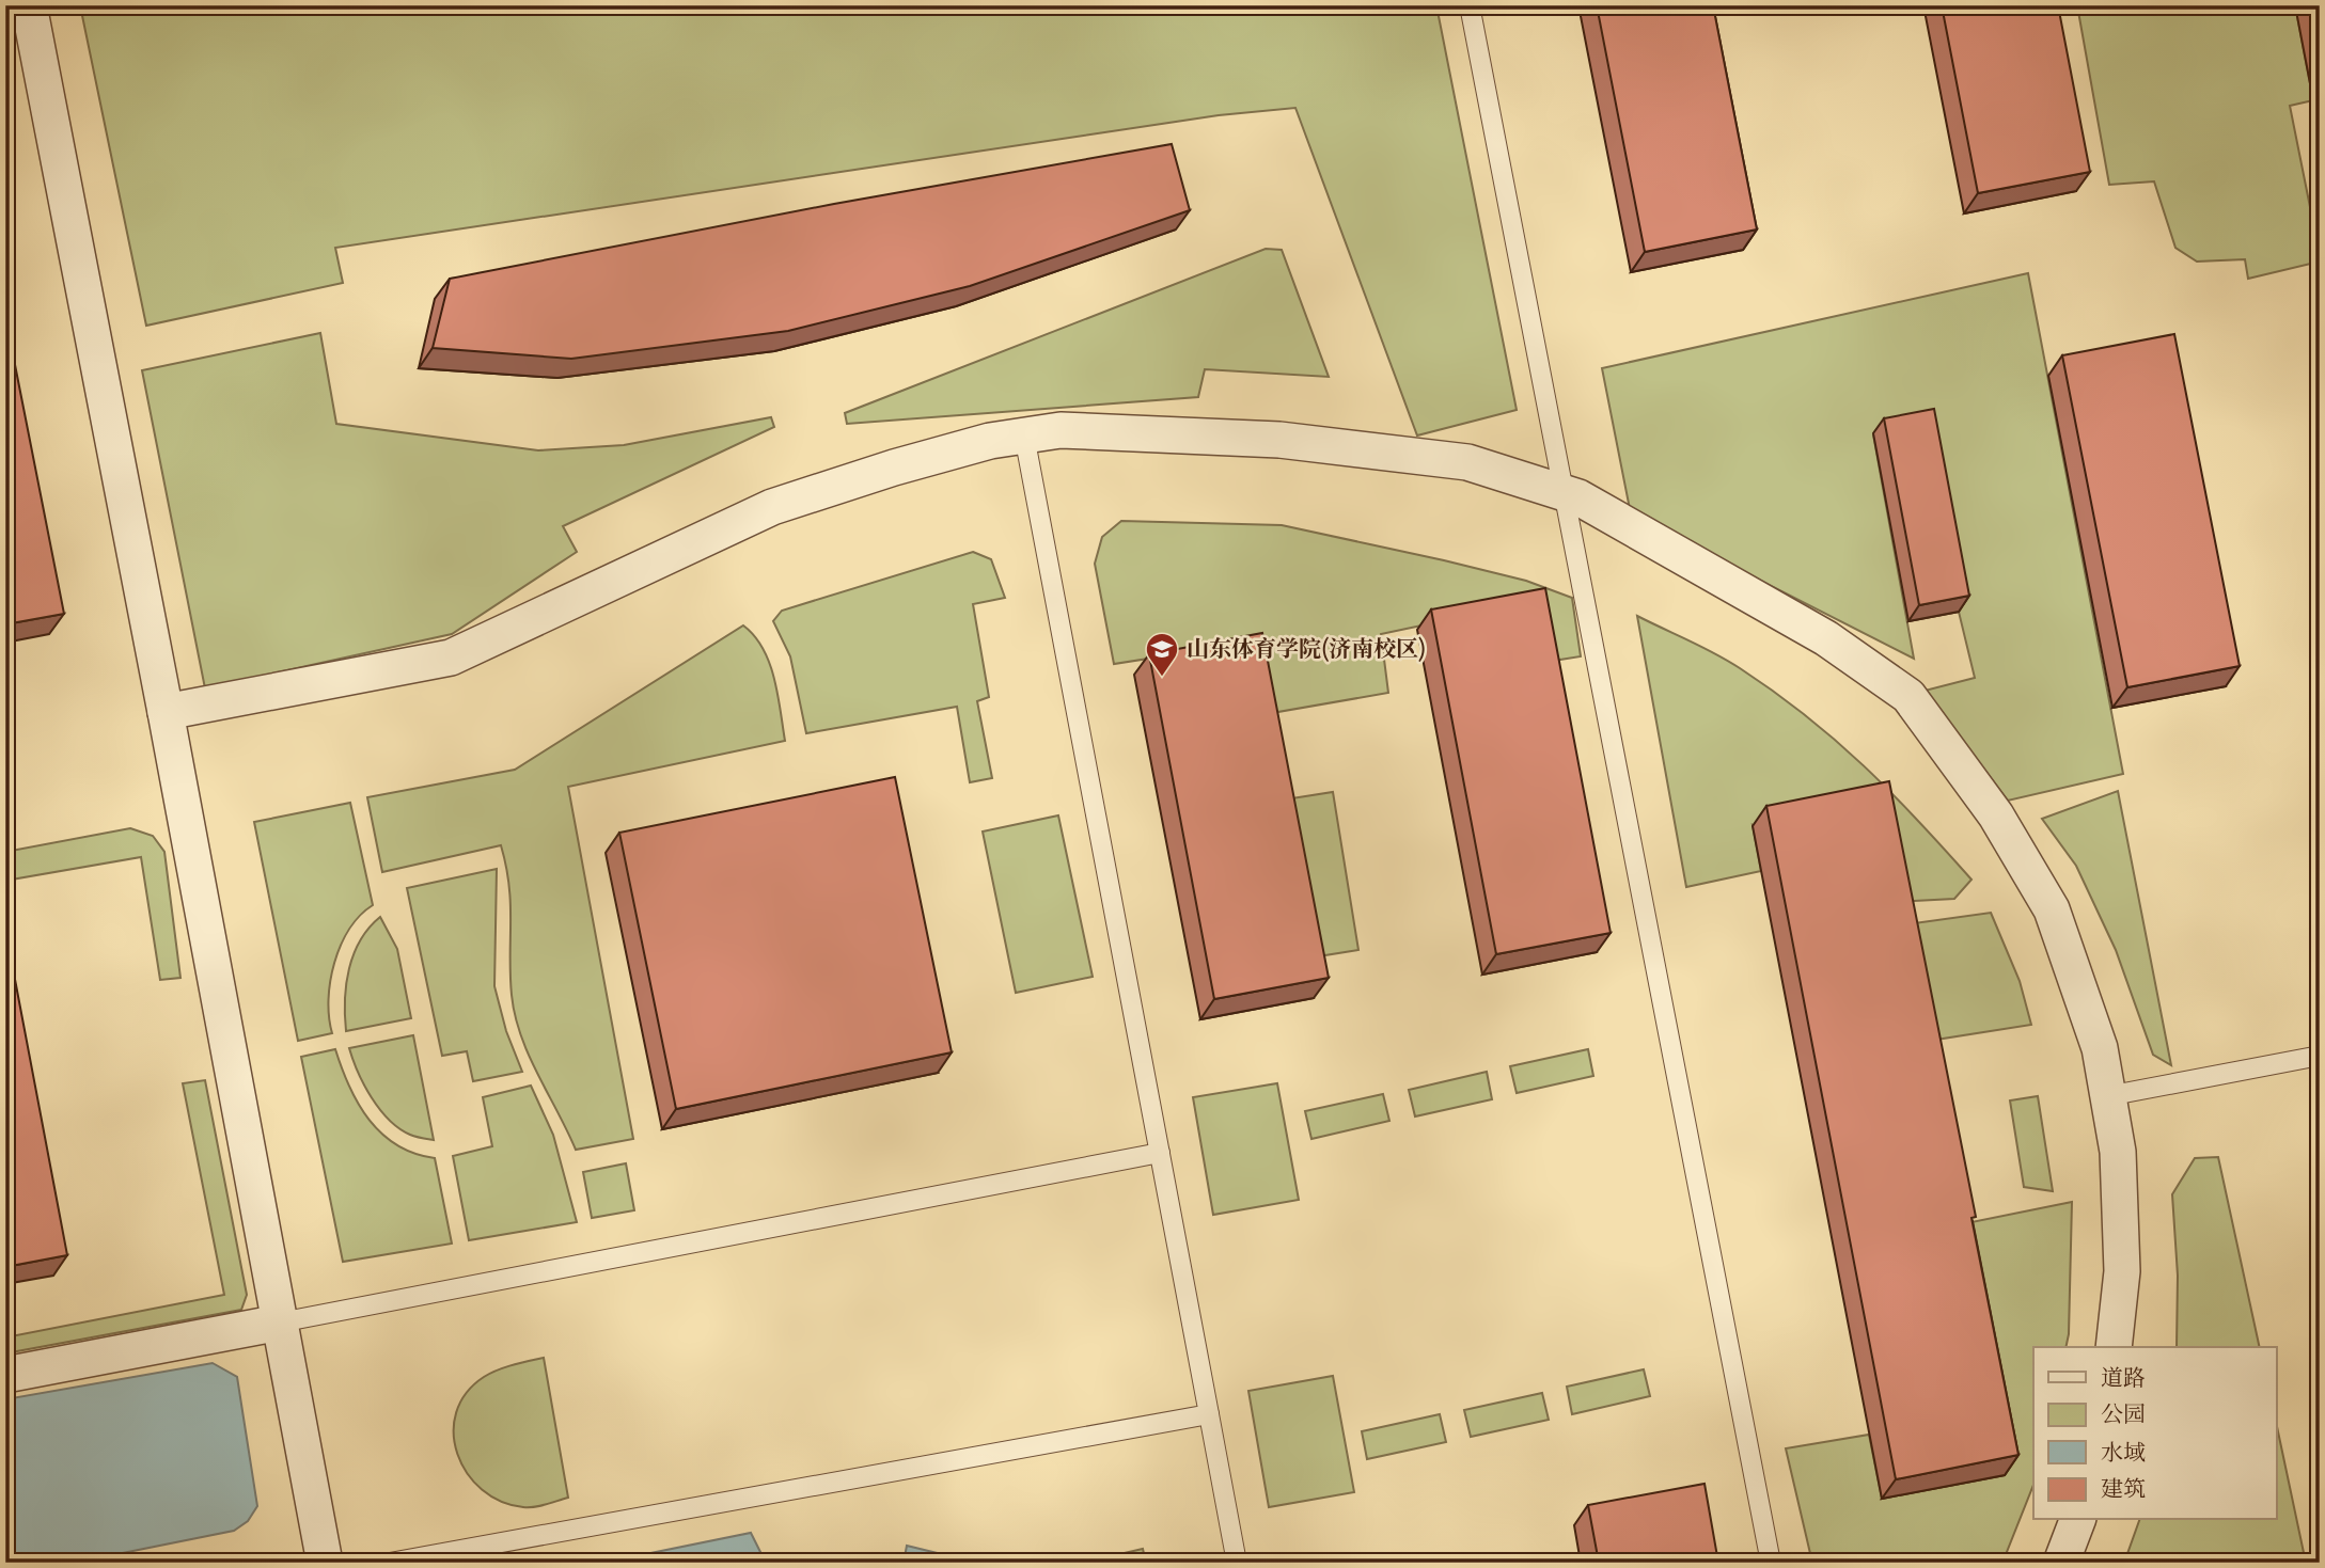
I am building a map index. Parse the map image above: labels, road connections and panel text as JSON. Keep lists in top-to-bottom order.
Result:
{
  "places": {
    "school or university": ["山东体育学院(济南校区)"]
  },
  "legend": [
    "道路",
    "公园",
    "水域",
    "建筑"
  ]
}
